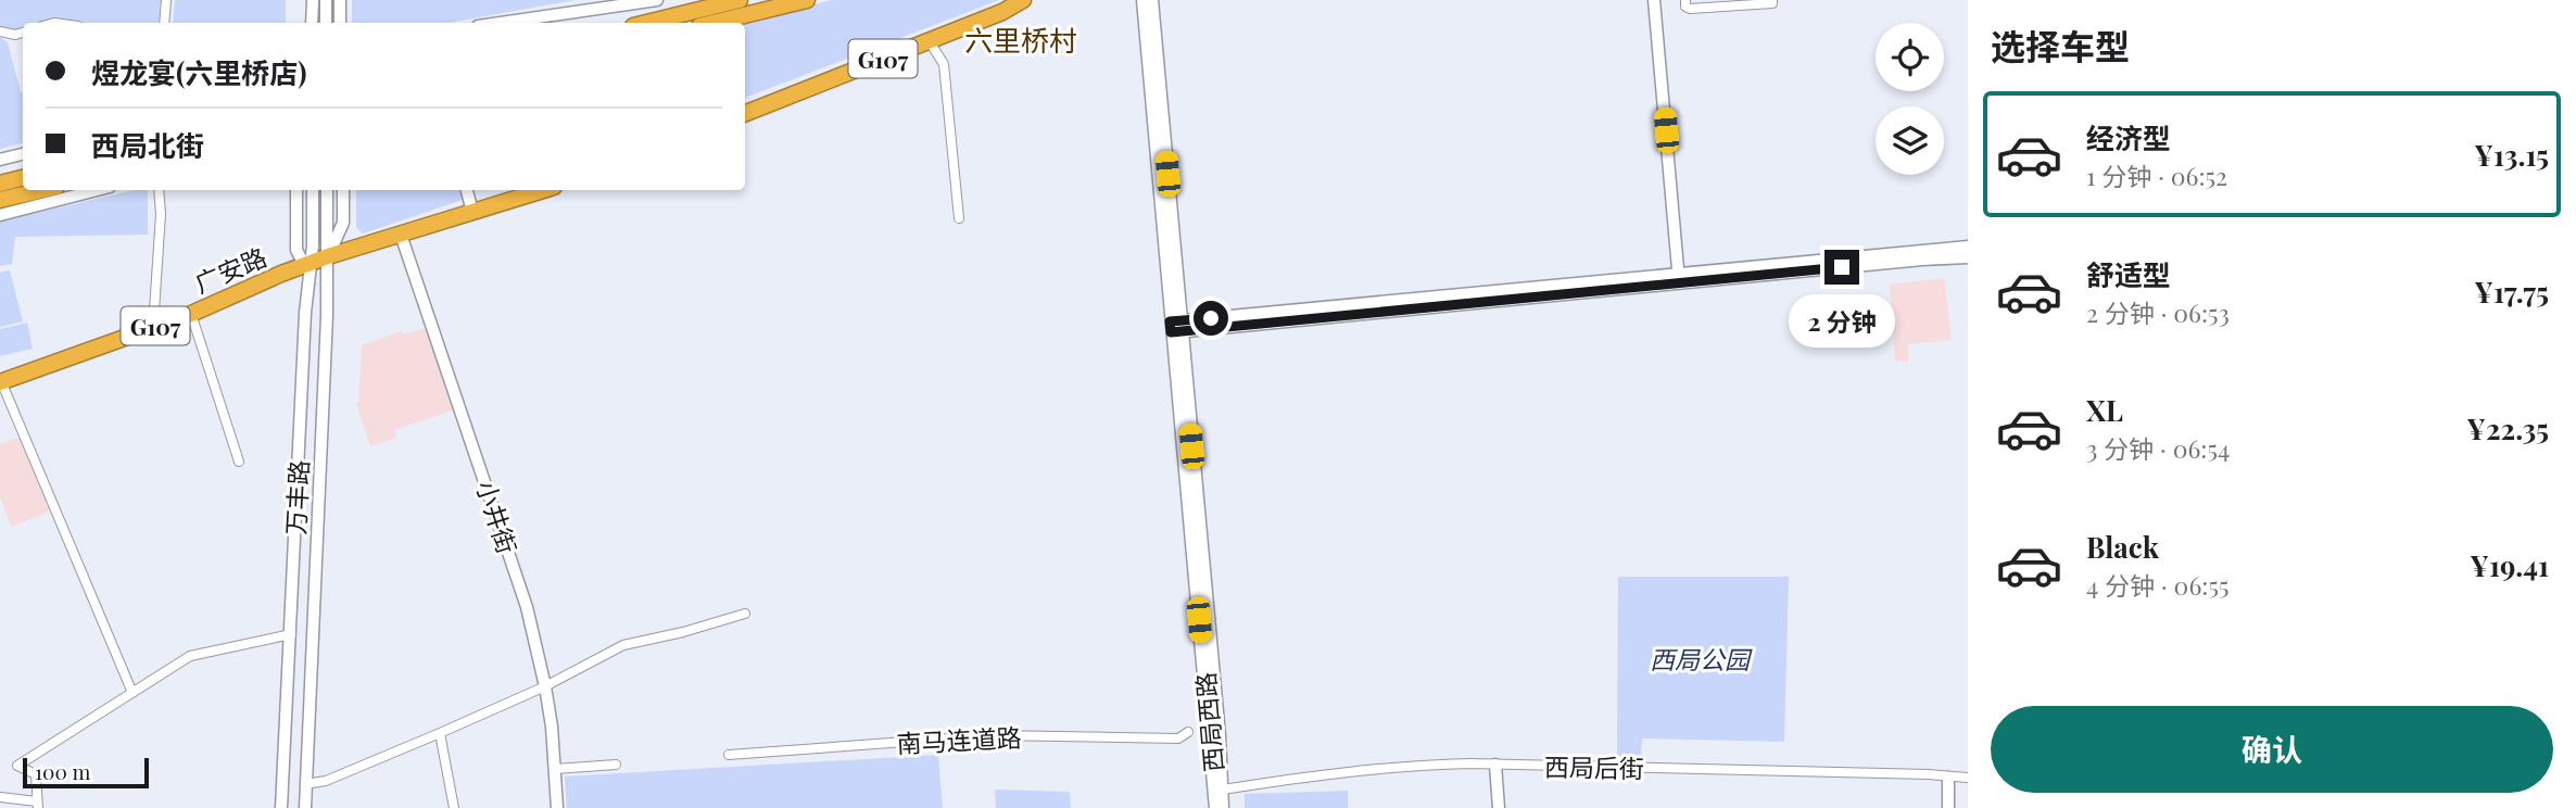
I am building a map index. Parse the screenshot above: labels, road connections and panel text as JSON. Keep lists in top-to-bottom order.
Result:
{
  "streets": {
    "highway": ["G107", "广安路"],
    "street": [
      "万丰路",
      "小井街",
      "西局西路",
      "南马连道路",
      "西局后街"
    ]
  },
  "crossings": [
    ["G107", "广安路"],
    ["G107", "万丰路"],
    ["G107", "小井街"],
    ["广安路", "万丰路"],
    ["西局西路", "西局后街"]
  ],
  "districts": ["六里桥村"],
  "parks": ["西局公园"],
  "scale_bar": "100 m",
  "page": {
    "heading": "选择车型",
    "banner": ["煜龙宴(六里桥店)", "西局北街"],
    "list": [
      {
        "name": "经济型",
        "note": "1 分钟 · 06:52",
        "value": "¥13.15"
      },
      {
        "name": "舒适型",
        "note": "2 分钟 · 06:53",
        "value": "¥17.75"
      },
      {
        "name": "XL",
        "note": "3 分钟 · 06:54",
        "value": "¥22.35"
      },
      {
        "name": "Black",
        "note": "4 分钟 · 06:55",
        "value": "¥19.41"
      }
    ],
    "bubble": "2 分钟",
    "buttons": "确认",
    "scale": "100 m"
  }
}
